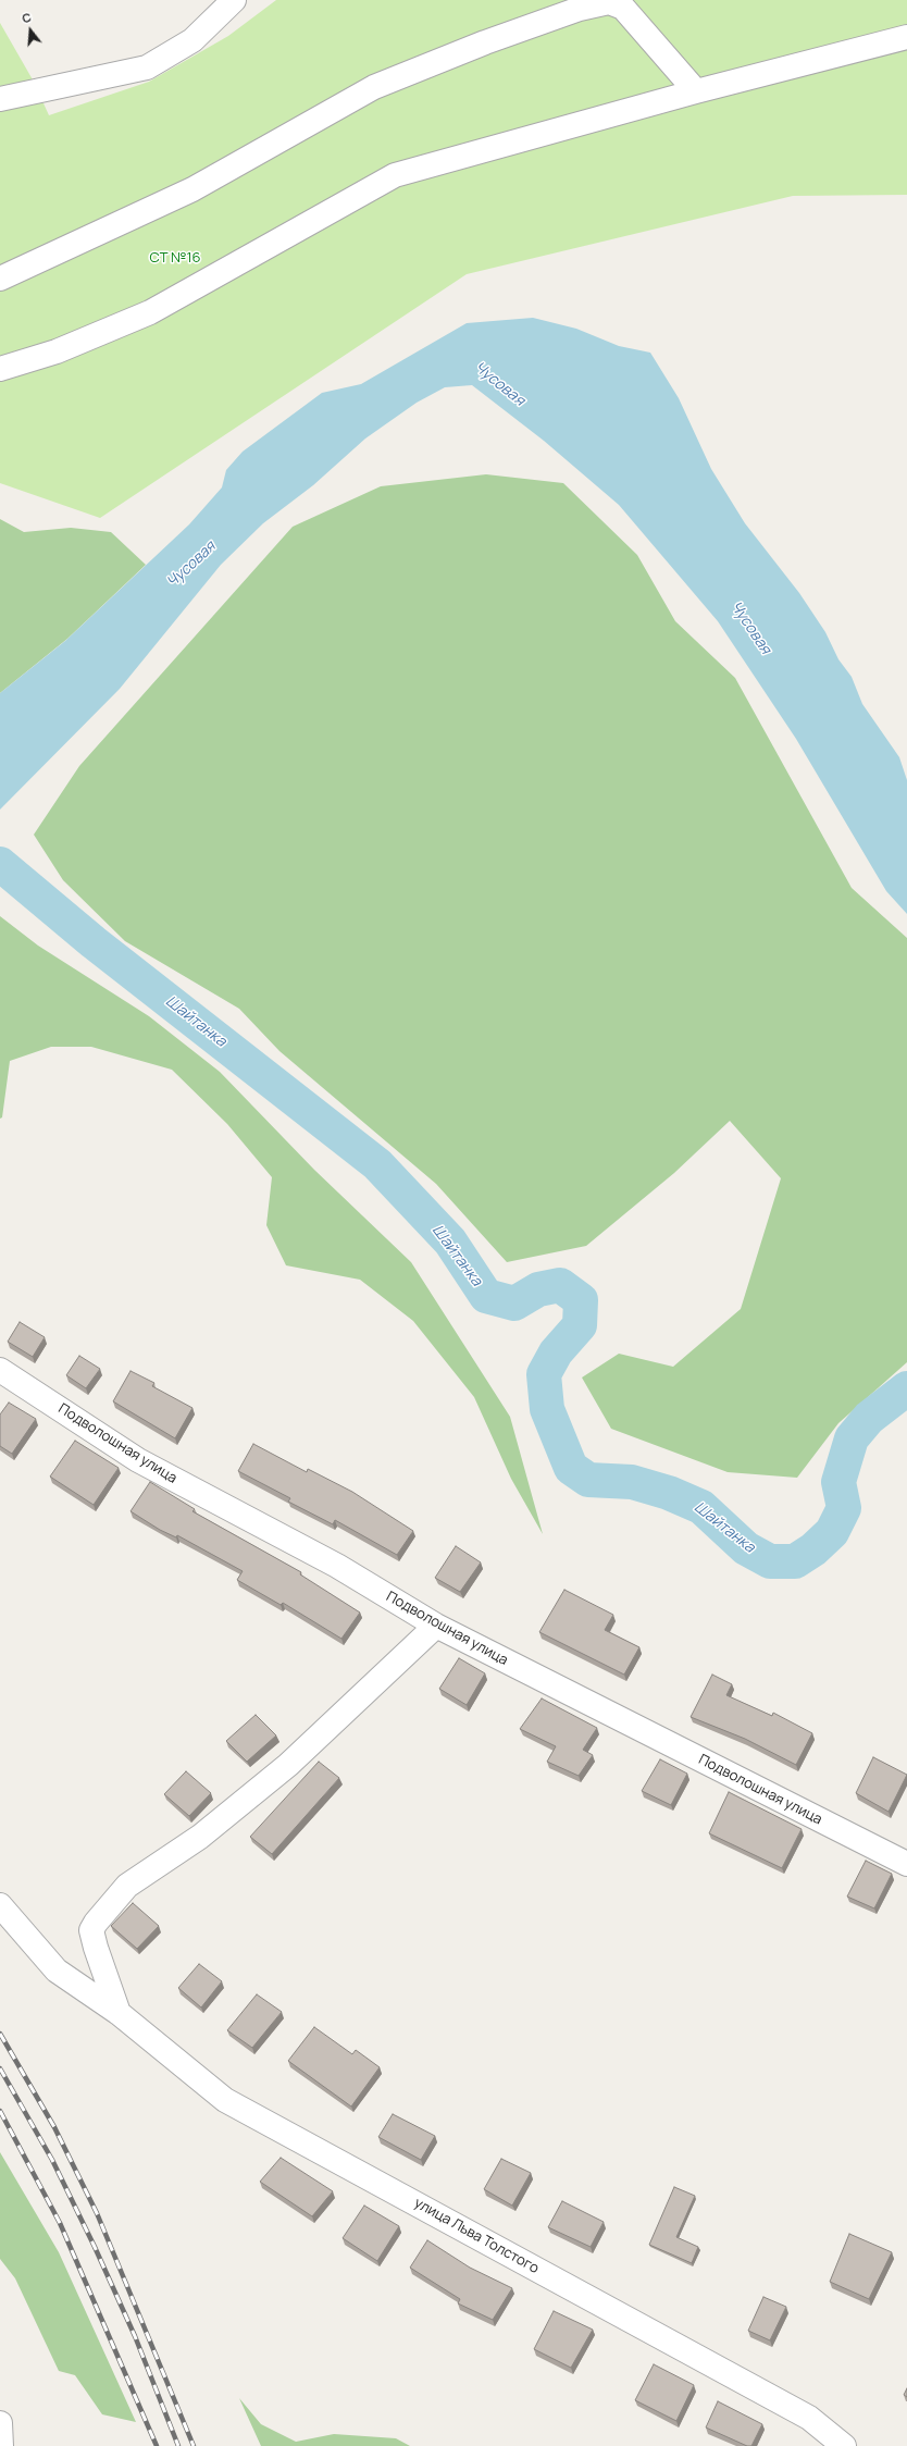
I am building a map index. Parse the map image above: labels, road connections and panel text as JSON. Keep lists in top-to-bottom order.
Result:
{
  "streets": {
    "street": ["Подволошная улица", "улица Льва Толстого"]
  },
  "water": ["Чусовая", "Шайтанка"],
  "parks": ["СТ №16"],
  "north": "top"
}
